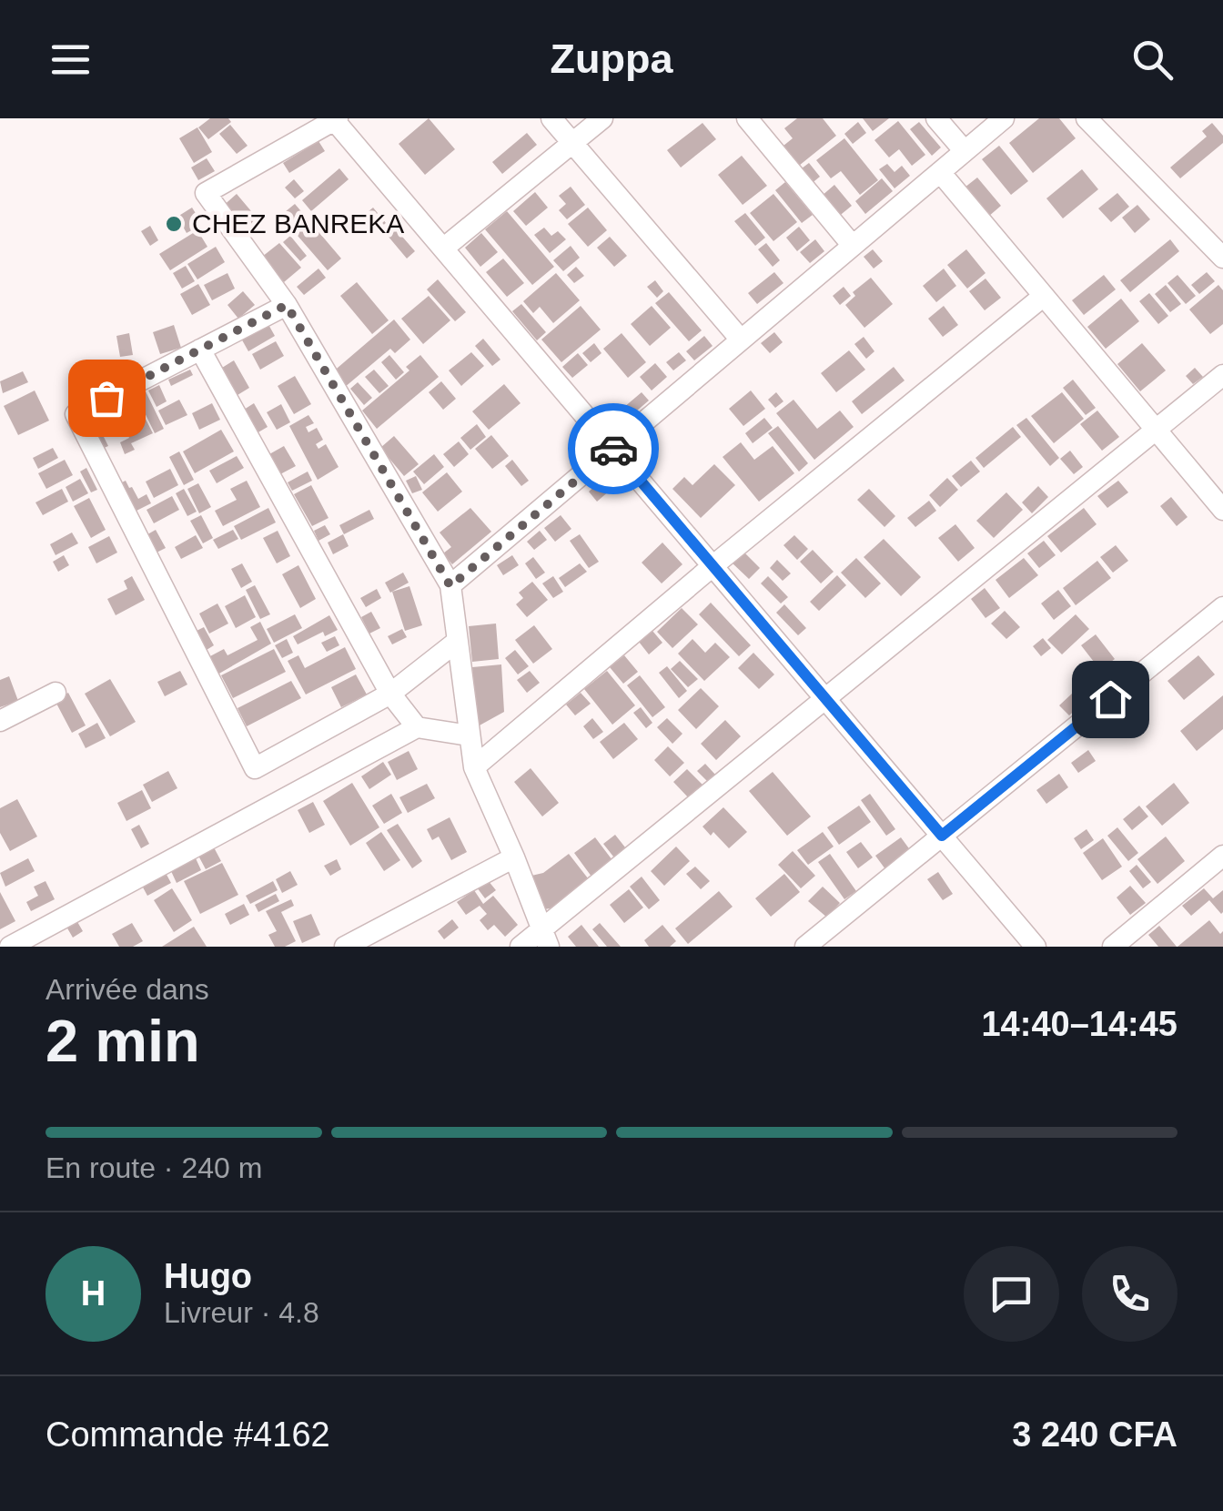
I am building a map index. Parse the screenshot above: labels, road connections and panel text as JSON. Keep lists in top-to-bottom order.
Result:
{
  "places": ["CHEZ BANREKA"],
  "page": {
    "header": "Zuppa",
    "heading": ["2 min", "Arrivée dans", "14:40–14:45"],
    "panel": [
      "Hugo",
      "Livreur · 4.8",
      "Commande #4162",
      "3 240 CFA"
    ],
    "bar": "En route · 240 m",
    "round": "H"
  }
}
